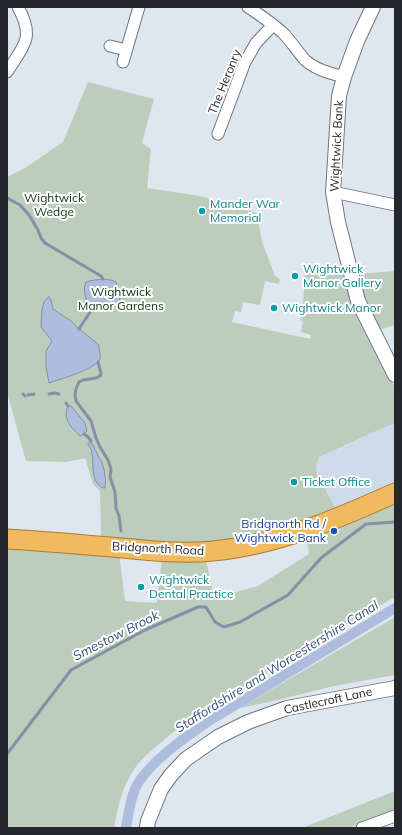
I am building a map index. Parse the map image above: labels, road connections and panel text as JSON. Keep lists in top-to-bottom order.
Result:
{
  "streets": {
    "highway": ["Bridgnorth Road"],
    "street": ["The Heronry", "Wightwick Bank", "Castlecroft Lane"]
  },
  "water": ["Smestow Brook", "Staffordshire and Worcestershire Canal"],
  "parks": ["Wightwick Wedge", "Wightwick Manor Gardens"],
  "places": [
    "Mander War Memorial",
    "Wightwick Manor Gallery",
    "Wightwick Manor",
    "Ticket Office",
    "Bridgnorth Rd / Wightwick Bank",
    "Wightwick Dental Practice"
  ]
}
